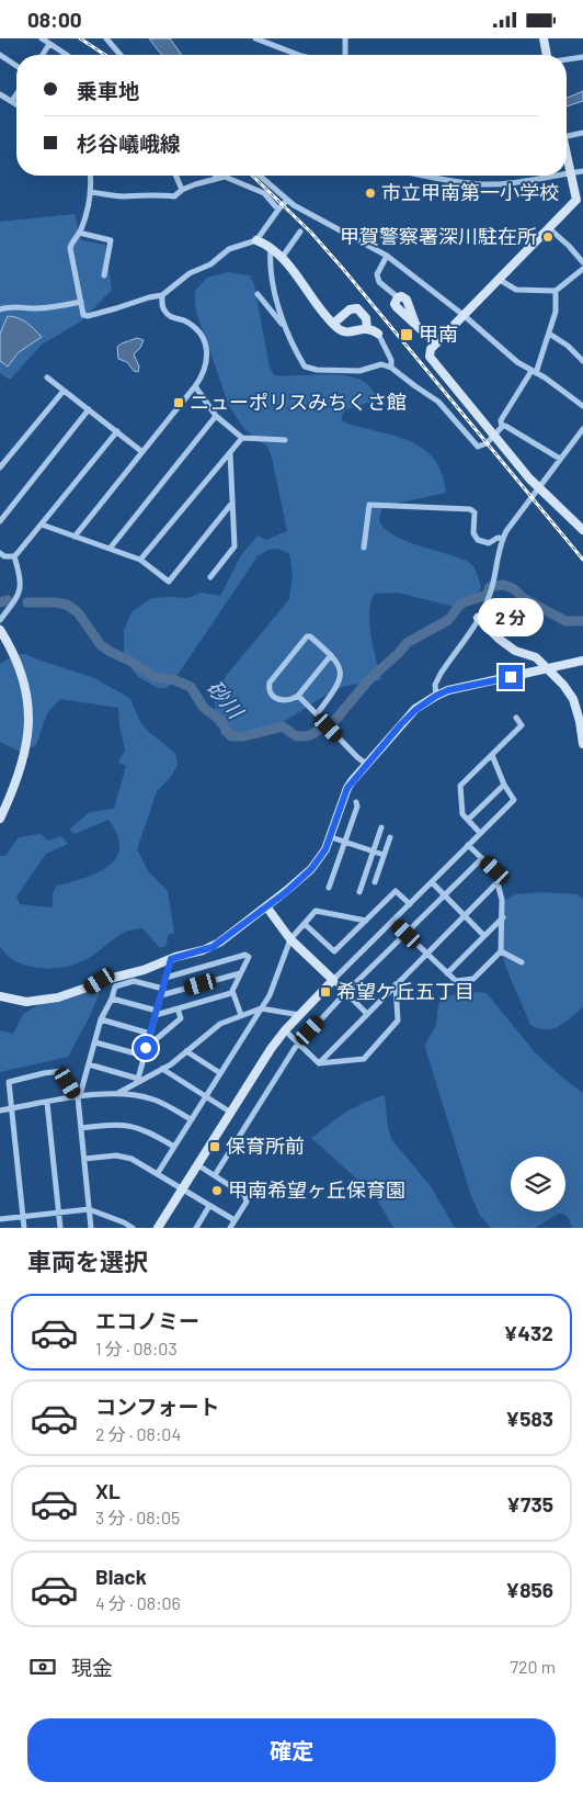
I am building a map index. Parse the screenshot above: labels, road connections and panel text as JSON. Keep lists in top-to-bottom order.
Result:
{
  "water": ["砂川"],
  "places": {
    "other": ["市立甲南第一小学校", "甲賀警察署深川駐在所", "甲南希望ヶ丘保育園"],
    "transit": [
      "甲南",
      "ニューポリスみちくさ館",
      "希望ケ丘五丁目",
      "保育所前"
    ]
  },
  "page": {
    "status": "08:00",
    "banner": ["乗車地", "杉谷嶬峨線"],
    "bubble": "2 分",
    "heading": "車両を選択",
    "list": [
      {
        "name": "エコノミー",
        "note": "1 分 · 08:03",
        "value": "¥432"
      },
      {
        "name": "コンフォート",
        "note": "2 分 · 08:04",
        "value": "¥583"
      },
      {
        "name": "XL",
        "note": "3 分 · 08:05",
        "value": "¥735"
      },
      {
        "name": "Black",
        "note": "4 分 · 08:06",
        "value": "¥856"
      }
    ],
    "pay": ["現金", "720 m"],
    "buttons": "確定"
  }
}
